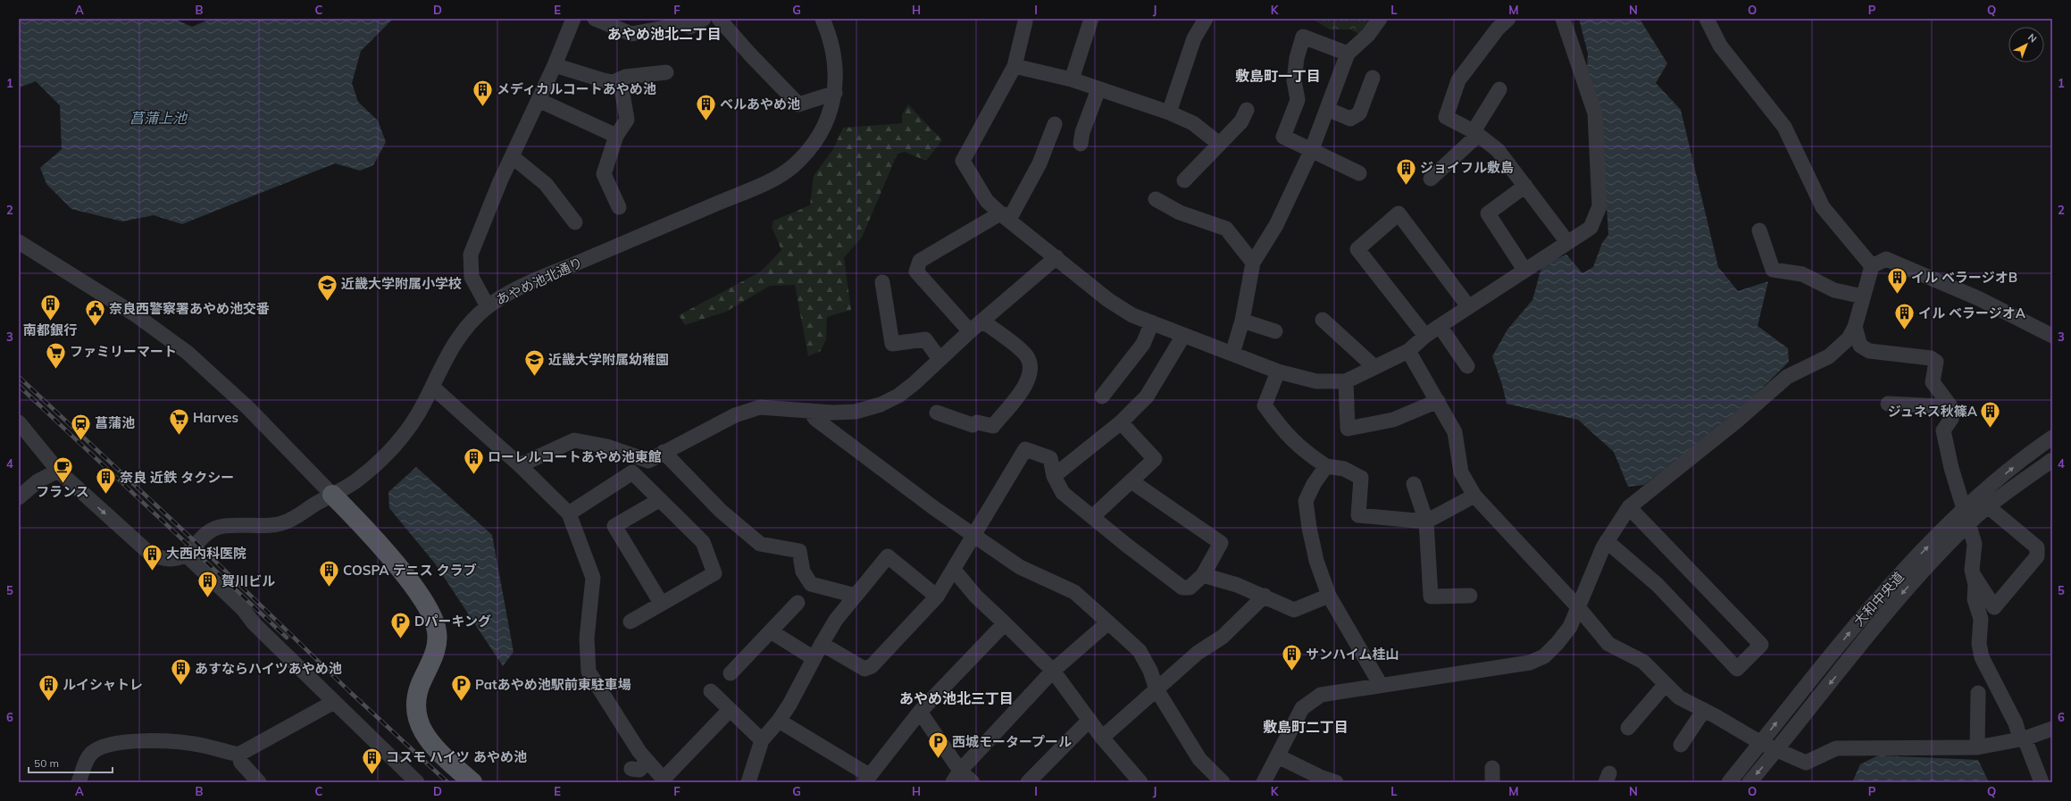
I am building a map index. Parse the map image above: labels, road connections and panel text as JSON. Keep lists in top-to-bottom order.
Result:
{
  "streets": {
    "street": ["あやめ池北通り", "大和中央道"]
  },
  "districts": [
    "あやめ池北二丁目",
    "敷島町一丁目",
    "あやめ池北三丁目",
    "敷島町二丁目"
  ],
  "water": ["菖蒲上池"],
  "places": {
    "building": [
      "メディカルコートあやめ池",
      "ベルあやめ池",
      "ジョイフル敷島",
      "イル ベラージオB",
      "南都銀行",
      "イル ベラージオA",
      "ジュネス秋篠A",
      "ローレルコートあやめ池東館",
      "奈良 近鉄 タクシー",
      "大西内科医院",
      "COSPA テニス クラブ",
      "賀川ビル",
      "サンハイム桂山",
      "あすならハイツあやめ池",
      "ルイシャトレ",
      "コスモ ハイツ あやめ池"
    ],
    "school or university": ["近畿大学附属小学校", "近畿大学附属幼稚園"],
    "public building": ["奈良西警察署あやめ池交番"],
    "supermarket": ["ファミリーマート", "Harves"],
    "station": ["菖蒲池"],
    "cafe": ["フランス"],
    "parking": ["Dパーキング", "Patあやめ池駅前東駐車場", "西城モータープール"]
  },
  "scale_bar": "50 m",
  "north": "top right",
  "grid": {
    "columns": [
      "A",
      "B",
      "C",
      "D",
      "E",
      "F",
      "G",
      "H",
      "I",
      "J",
      "K",
      "L",
      "M",
      "N",
      "O",
      "P",
      "Q"
    ],
    "rows": [
      "1",
      "2",
      "3",
      "4",
      "5",
      "6"
    ]
  }
}
